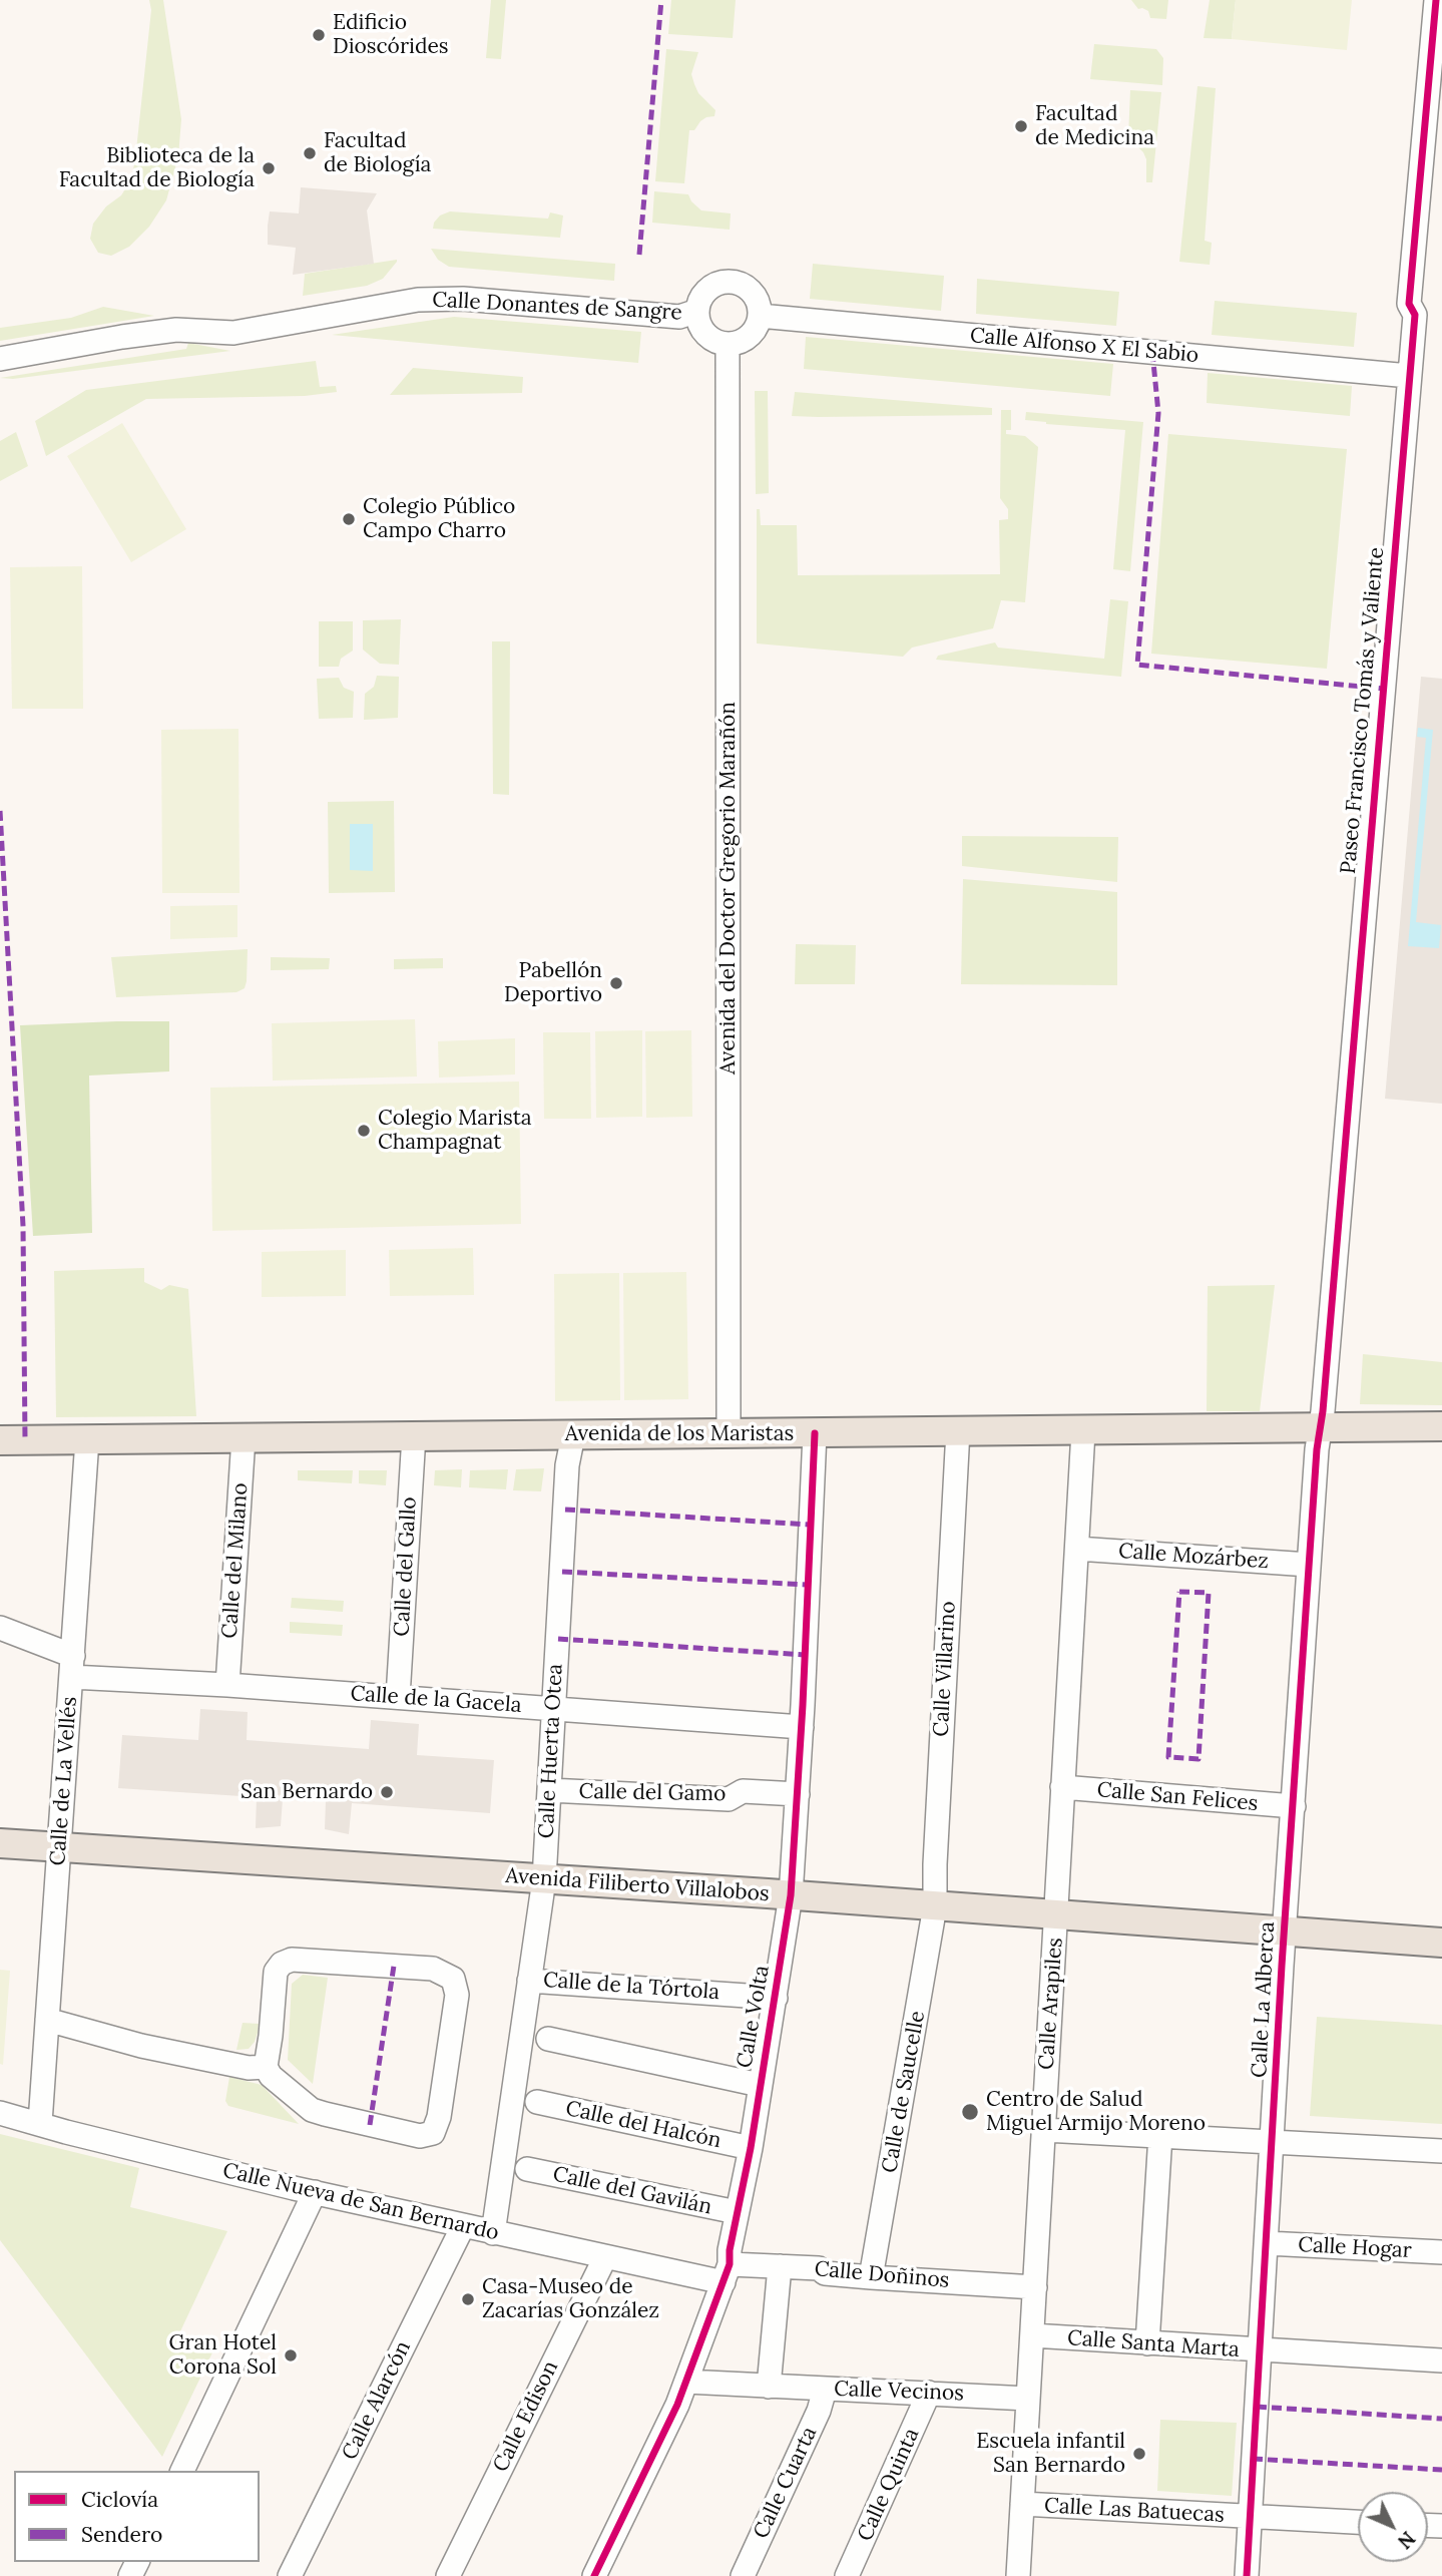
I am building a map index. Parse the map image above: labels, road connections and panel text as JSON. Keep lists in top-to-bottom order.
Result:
{
  "streets": {
    "main road": ["Avenida de los Maristas", "Avenida Filiberto Villalobos"],
    "street": [
      "Calle Donantes de Sangre",
      "Calle Alfonso X El Sabio",
      "Paseo Francisco Tomás y Valiente",
      "Avenida del Doctor Gregorio Marañón",
      "Calle Mozárbez",
      "Calle del Milano",
      "Calle del Gallo",
      "Calle Villarino",
      "Calle de la Gacela",
      "Calle Huerta Otea",
      "Calle de La Vellés",
      "Calle del Gamo",
      "Calle San Felices",
      "Calle de la Tórtola",
      "Calle La Alberca",
      "Calle Arapiles",
      "Calle Volta",
      "Calle de Saucelle",
      "Calle del Halcón",
      "Calle del Gavilán",
      "Calle Nueva de San Bernardo",
      "Calle Hogar",
      "Calle Doñinos",
      "Calle Santa Marta",
      "Calle Vecinos",
      "Calle Alarcón",
      "Calle Edison",
      "Calle Cuarta",
      "Calle Quinta",
      "Calle Las Batuecas"
    ]
  },
  "crossings": [
    ["Calle Donantes de Sangre", "Calle Alfonso X El Sabio"],
    ["Calle Donantes de Sangre", "Avenida del Doctor Gregorio Marañón"],
    ["Calle Alfonso X El Sabio", "Paseo Francisco Tomás y Valiente"],
    ["Calle Alfonso X El Sabio", "Avenida del Doctor Gregorio Marañón"],
    ["Paseo Francisco Tomás y Valiente", "Avenida de los Maristas"],
    ["Paseo Francisco Tomás y Valiente", "Calle La Alberca"],
    ["Avenida del Doctor Gregorio Marañón", "Avenida de los Maristas"],
    ["Avenida de los Maristas", "Calle del Milano"],
    ["Avenida de los Maristas", "Calle del Gallo"],
    ["Avenida de los Maristas", "Calle Villarino"],
    ["Avenida de los Maristas", "Calle Huerta Otea"],
    ["Avenida de los Maristas", "Calle de La Vellés"],
    ["Avenida de los Maristas", "Calle La Alberca"],
    ["Avenida de los Maristas", "Calle Arapiles"],
    ["Avenida de los Maristas", "Calle Volta"],
    ["Calle Mozárbez", "Calle La Alberca"],
    ["Calle Mozárbez", "Calle Arapiles"],
    ["Calle del Milano", "Calle de la Gacela"],
    ["Calle del Gallo", "Calle de la Gacela"],
    ["Calle Villarino", "Avenida Filiberto Villalobos"],
    ["Calle Villarino", "Calle de Saucelle"],
    ["Calle de la Gacela", "Calle Huerta Otea"],
    ["Calle de la Gacela", "Calle de La Vellés"],
    ["Calle de la Gacela", "Calle Volta"],
    ["Calle Huerta Otea", "Calle del Gamo"],
    ["Calle Huerta Otea", "Avenida Filiberto Villalobos"],
    ["Calle Huerta Otea", "Calle de la Tórtola"],
    ["Calle Huerta Otea", "Calle Nueva de San Bernardo"],
    ["Calle de La Vellés", "Avenida Filiberto Villalobos"],
    ["Calle de La Vellés", "Calle Nueva de San Bernardo"],
    ["Calle del Gamo", "Calle Volta"],
    ["Calle San Felices", "Calle La Alberca"],
    ["Calle San Felices", "Calle Arapiles"],
    ["Avenida Filiberto Villalobos", "Calle La Alberca"],
    ["Avenida Filiberto Villalobos", "Calle Arapiles"],
    ["Avenida Filiberto Villalobos", "Calle Volta"],
    ["Avenida Filiberto Villalobos", "Calle de Saucelle"],
    ["Calle de la Tórtola", "Calle Volta"],
    ["Calle La Alberca", "Calle Hogar"],
    ["Calle La Alberca", "Calle Santa Marta"],
    ["Calle La Alberca", "Calle Las Batuecas"],
    ["Calle Arapiles", "Calle Doñinos"],
    ["Calle Arapiles", "Calle Santa Marta"],
    ["Calle Arapiles", "Calle Vecinos"],
    ["Calle Arapiles", "Calle Las Batuecas"],
    ["Calle Volta", "Calle del Halcón"],
    ["Calle Volta", "Calle del Gavilán"],
    ["Calle Volta", "Calle Nueva de San Bernardo"],
    ["Calle Volta", "Calle Doñinos"],
    ["Calle Volta", "Calle Vecinos"],
    ["Calle de Saucelle", "Calle Doñinos"],
    ["Calle Nueva de San Bernardo", "Calle Doñinos"],
    ["Calle Nueva de San Bernardo", "Calle Alarcón"],
    ["Calle Nueva de San Bernardo", "Calle Edison"],
    ["Calle Vecinos", "Calle Cuarta"],
    ["Calle Vecinos", "Calle Quinta"]
  ],
  "places": [
    "Edificio Dioscórides",
    "Facultad de Medicina",
    "Facultad de Biología",
    "Biblioteca de la Facultad de Biología",
    "Colegio Público Campo Charro",
    "Pabellón Deportivo",
    "Colegio Marista Champagnat",
    "San Bernardo",
    "Centro de Salud Miguel Armijo Moreno",
    "Casa-Museo de Zacarías González",
    "Gran Hotel Corona Sol",
    "Escuela infantil San Bernardo"
  ],
  "legend": ["Ciclovía", "Sendero"],
  "north": "bottom right"
}
